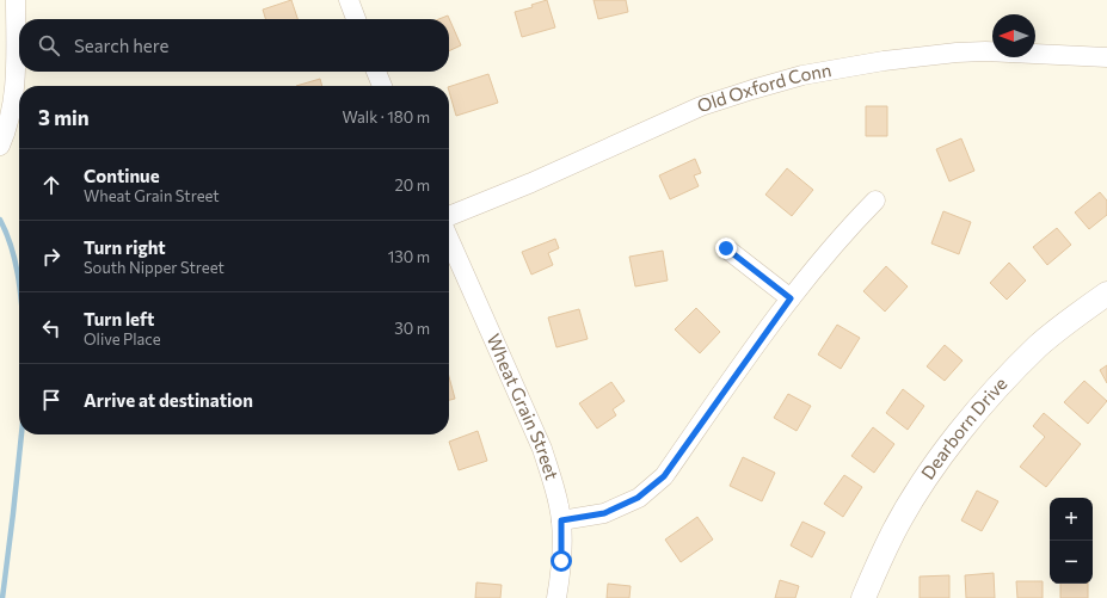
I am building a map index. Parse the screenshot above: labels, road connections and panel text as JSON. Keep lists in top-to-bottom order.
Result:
{
  "streets": {
    "street": ["Old Oxford Conn", "Wheat Grain Street", "Dearborn Drive"]
  },
  "north": "left",
  "page": {
    "search": "Search here",
    "heading": ["3 min", "Walk · 180 m"],
    "list": [
      ["Continue", "Wheat Grain Street", "20 m"],
      ["Turn right", "South Nipper Street", "130 m"],
      ["Turn left", "Olive Place", "30 m"],
      "Arrive at destination"
    ],
    "map_buttons": ["+", "−"]
  }
}
